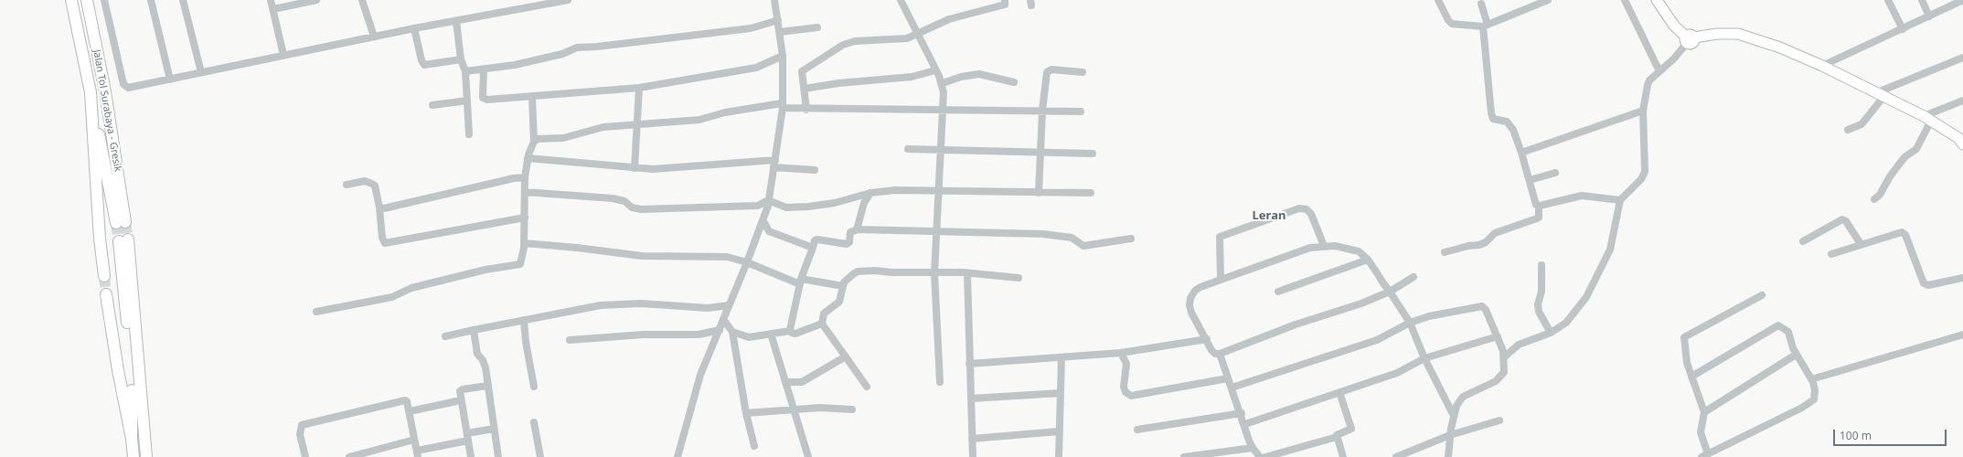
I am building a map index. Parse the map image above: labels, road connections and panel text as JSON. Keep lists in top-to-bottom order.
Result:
{
  "streets": {
    "highway": ["Jalan Tol Surabaya - Gresik"]
  },
  "districts": ["Leran"],
  "scale_bar": "100 m"
}
